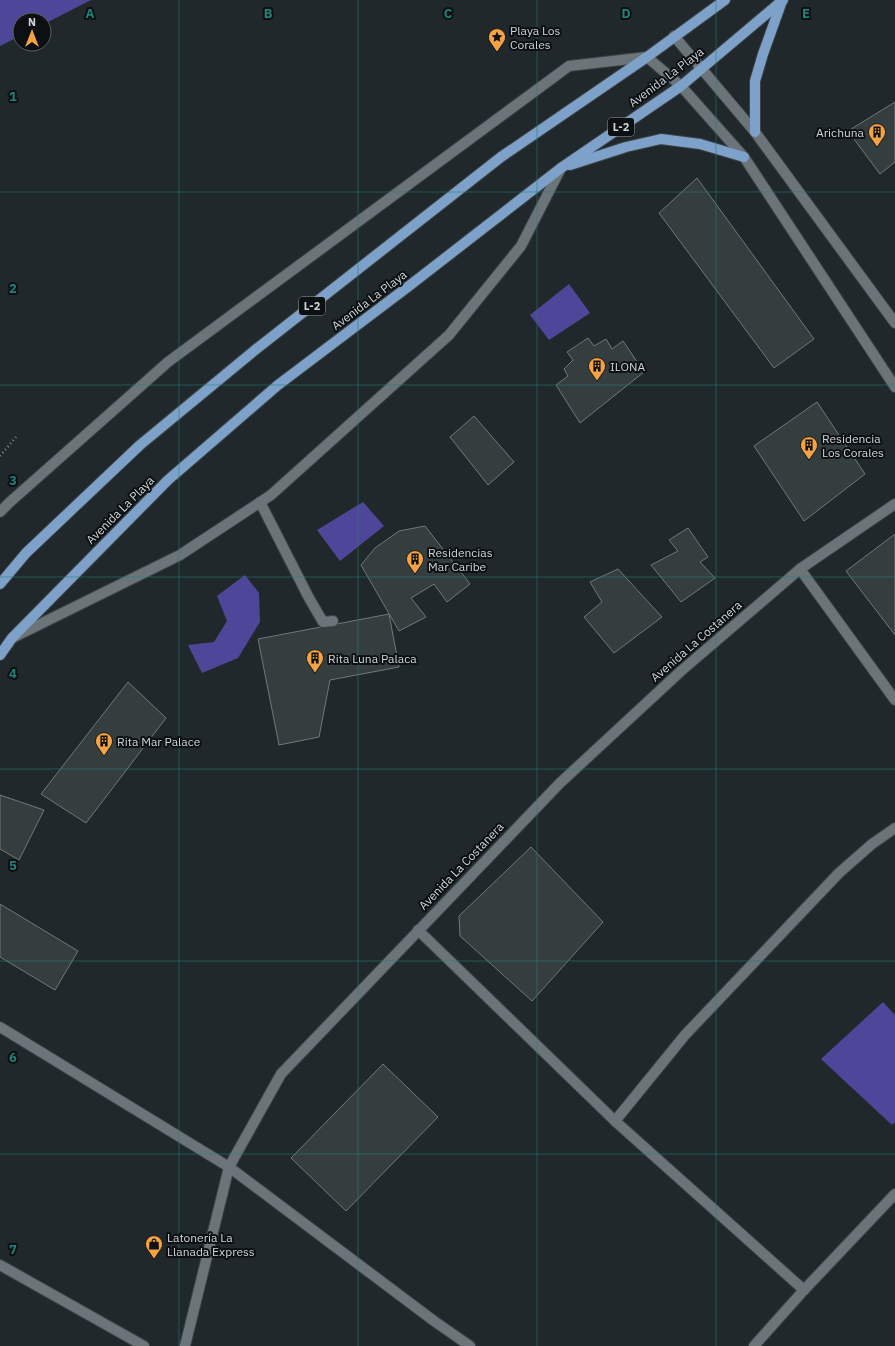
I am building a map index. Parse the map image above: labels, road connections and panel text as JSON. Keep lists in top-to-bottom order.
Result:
{
  "streets": {
    "main road": ["Avenida La Playa", "L-2"],
    "street": ["Avenida La Costanera"]
  },
  "crossings": [
    ["Avenida La Playa", "L-2"]
  ],
  "places": {
    "place": ["Playa Los Corales"],
    "building": [
      "Arichuna",
      "ILONA",
      "Residencia Los Corales",
      "Residencias Mar Caribe",
      "Rita Luna Palaca",
      "Rita Mar Palace"
    ],
    "shop": ["Latonería La Llanada Express"]
  },
  "north": "top",
  "grid": {
    "columns": [
      "A",
      "B",
      "C",
      "D",
      "E"
    ],
    "rows": [
      "1",
      "2",
      "3",
      "4",
      "5",
      "6",
      "7"
    ]
  }
}
